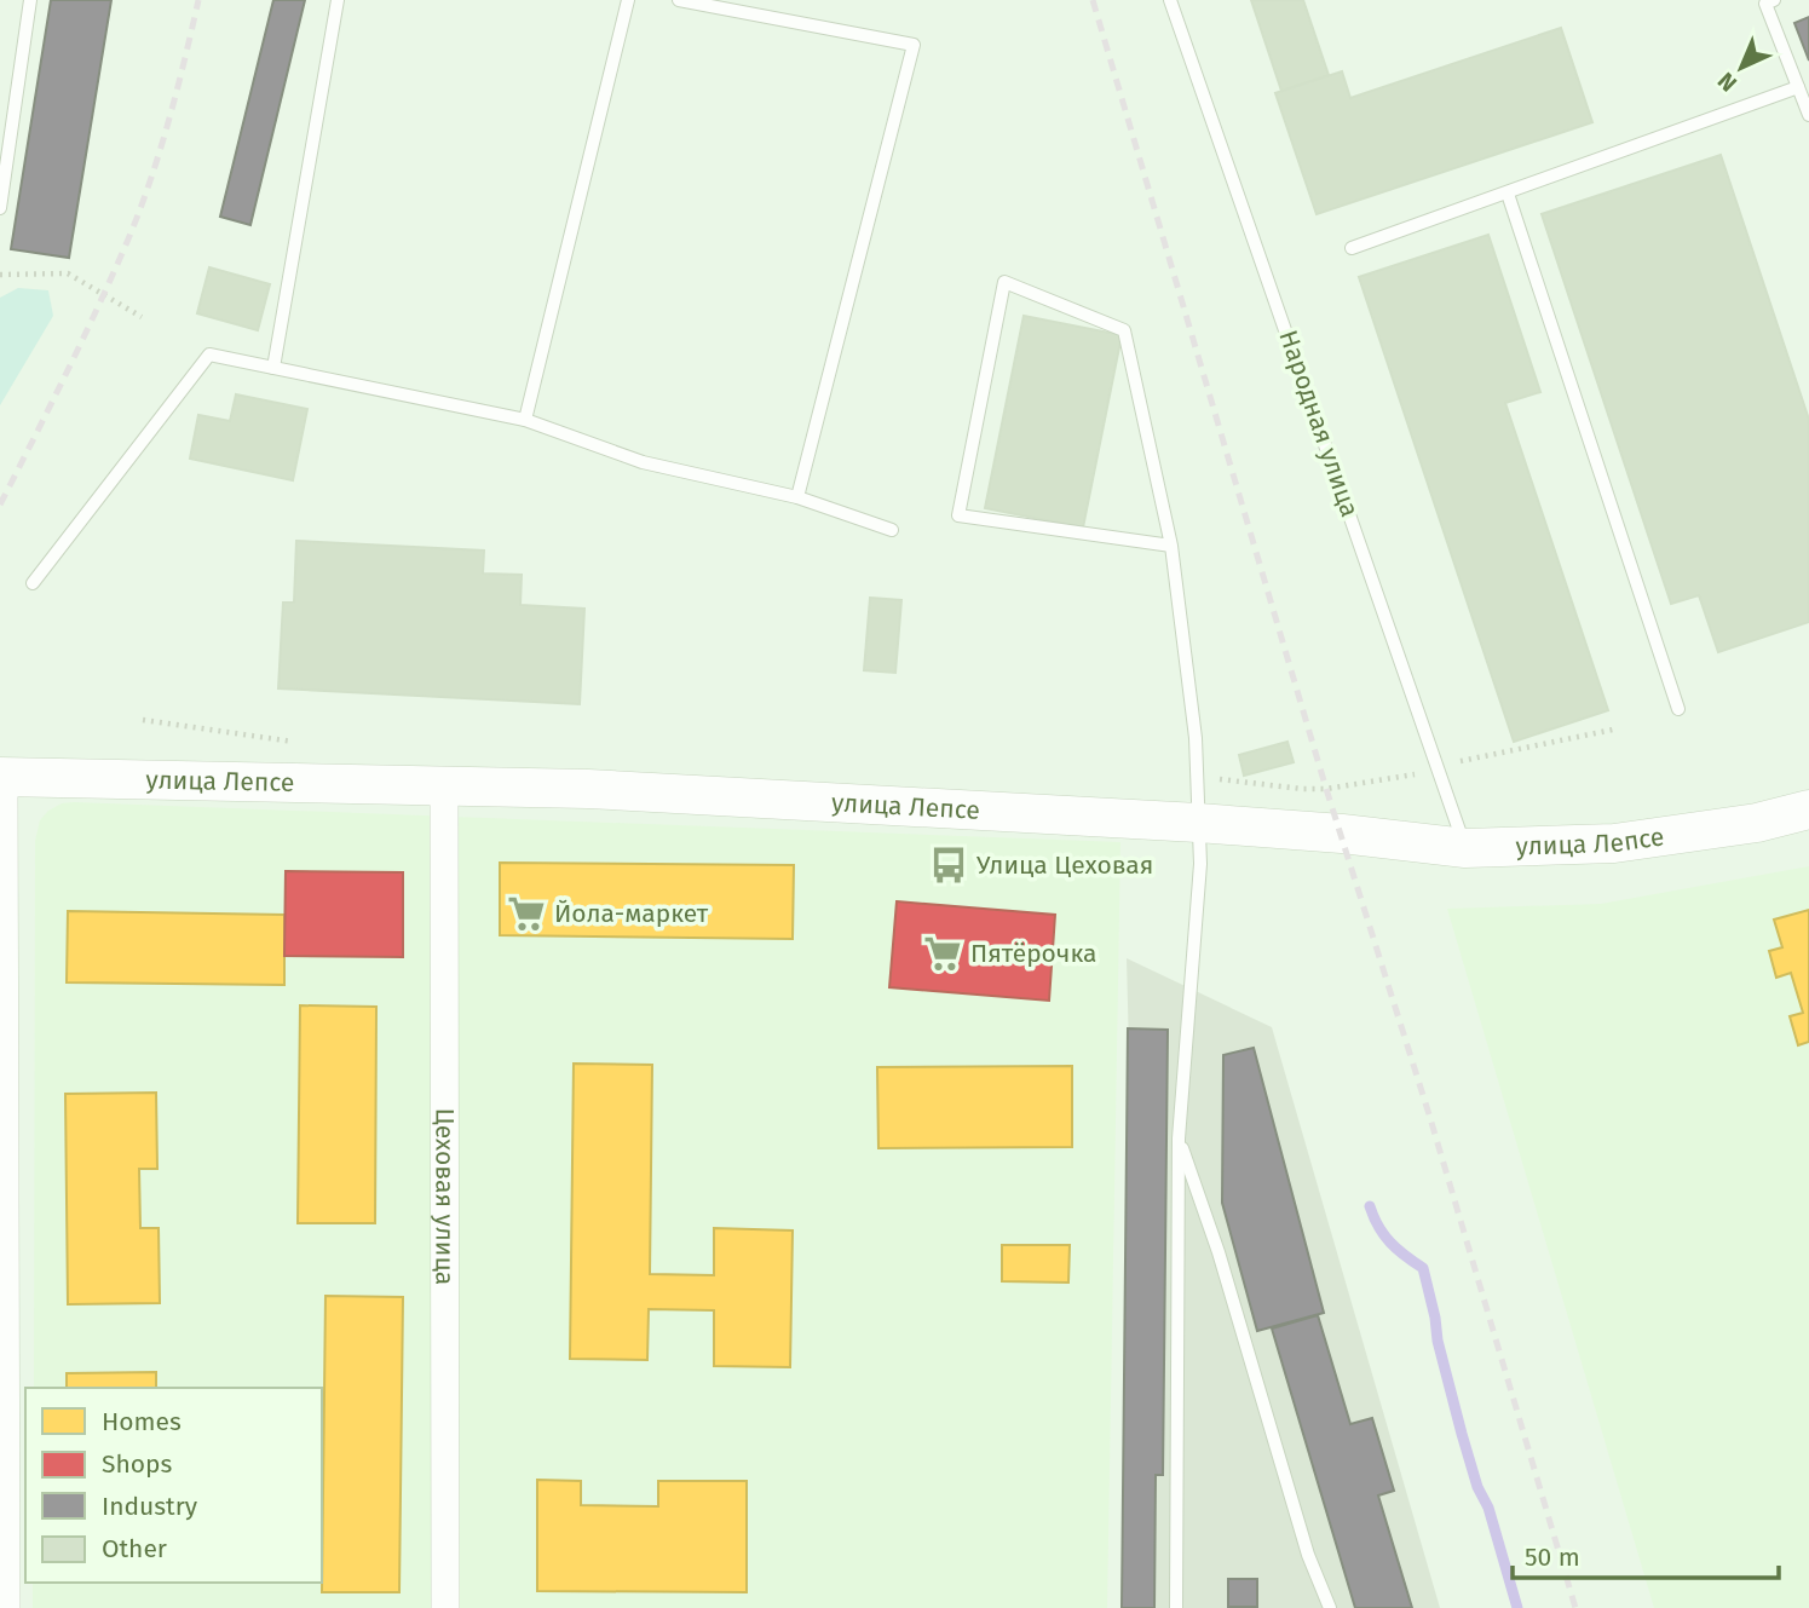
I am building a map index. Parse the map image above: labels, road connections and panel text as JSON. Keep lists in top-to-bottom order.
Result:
{
  "streets": {
    "main road": ["улица Лепсе"],
    "street": ["Цеховая улица"],
    "lane": ["Народная улица"]
  },
  "crossings": [
    ["Народная улица", "улица Лепсе"],
    ["улица Лепсе", "Цеховая улица"]
  ],
  "places": {
    "bus stop": ["Улица Цеховая"],
    "supermarket": ["Йола-маркет", "Пятёрочка"]
  },
  "legend": [
    "Homes",
    "Shops",
    "Industry",
    "Other"
  ],
  "scale_bar": "50 m",
  "north": "bottom left"
}
